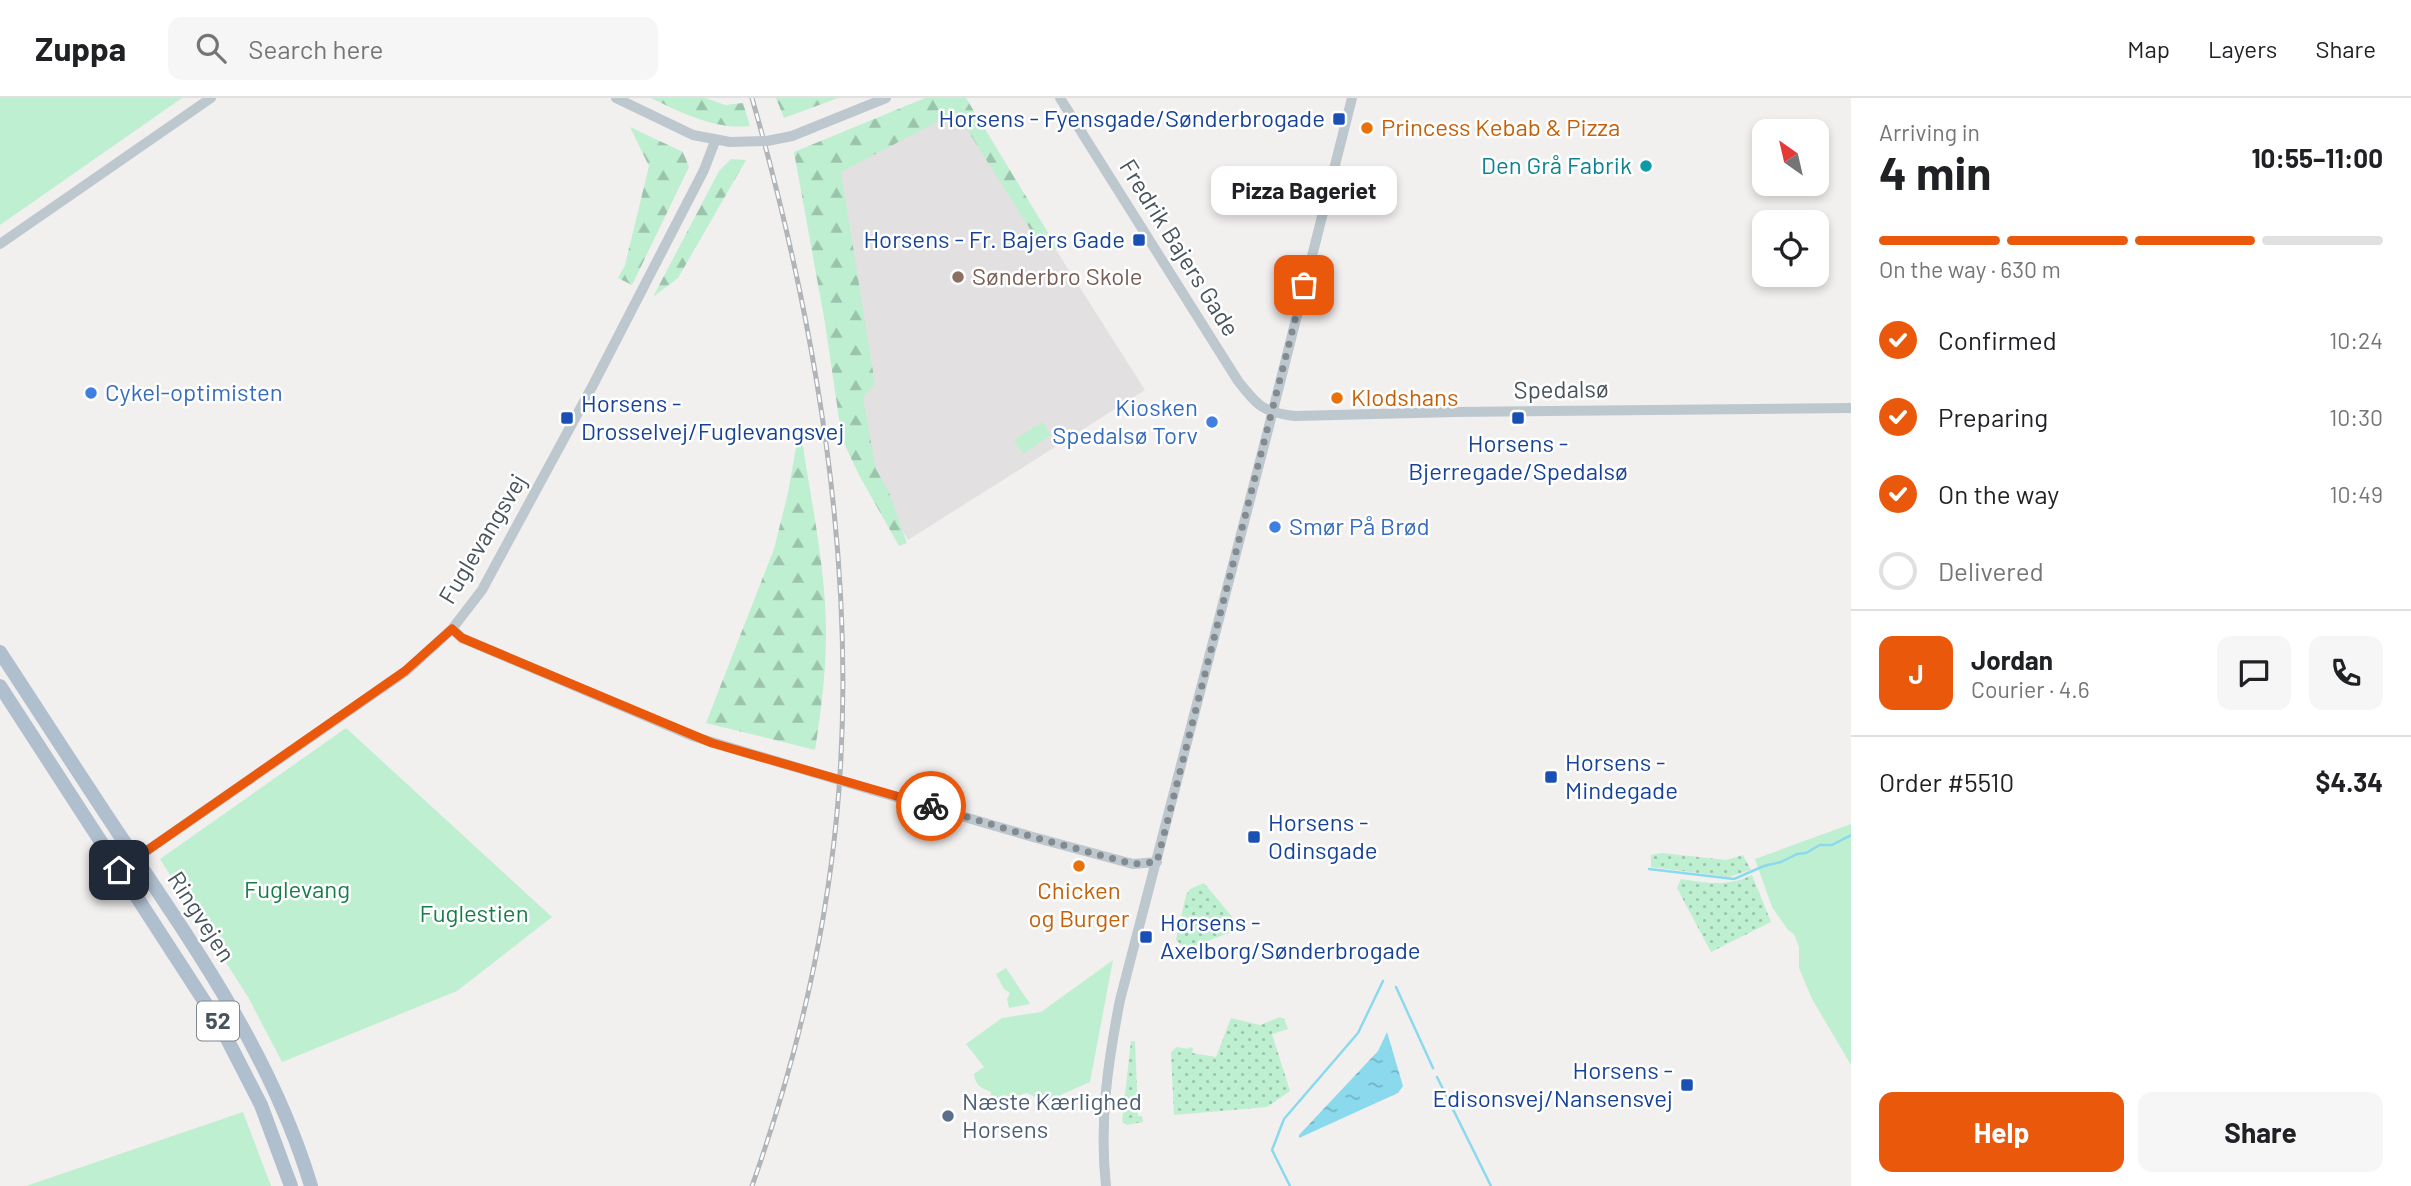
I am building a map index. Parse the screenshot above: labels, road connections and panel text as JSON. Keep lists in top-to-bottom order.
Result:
{
  "streets": {
    "main road": ["Ringvejen", "52"],
    "street": ["Fredrik Bajers Gade", "Spedalsø", "Fuglevangsvej"]
  },
  "crossings": [
    ["Fredrik Bajers Gade", "Spedalsø"],
    ["Fuglevangsvej", "Ringvejen"]
  ],
  "parks": ["Fuglevang", "Fuglestien"],
  "places": {
    "transit": [
      "Horsens - Fyensgade/Sønderbrogade",
      "Horsens - Fr. Bajers Gade",
      "Horsens - Drosselvej/Fuglevangsvej",
      "Horsens - Bjerregade/Spedalsø",
      "Horsens - Mindegade",
      "Horsens - Odinsgade",
      "Horsens - Axelborg/Sønderbrogade",
      "Horsens - Edisonsvej/Nansensvej"
    ],
    "other": [
      "Princess Kebab & Pizza",
      "Den Grå Fabrik",
      "Sønderbro Skole",
      "Pizza Bageriet",
      "Cykel-optimisten",
      "Klodshans",
      "Kiosken Spedalsø Torv",
      "Smør På Brød",
      "Chicken og Burger",
      "Næste Kærlighed Horsens"
    ]
  },
  "north": "top left",
  "page": {
    "header": "Zuppa",
    "search": "Search here",
    "nav": ["Map", "Layers", "Share"],
    "heading": ["4 min", "Arriving in", "10:55–11:00"],
    "panel": [
      "Jordan",
      "Courier · 4.6",
      "Order #5510",
      "$4.34"
    ],
    "bubble": "Pizza Bageriet",
    "bar": "On the way · 630 m",
    "list": [
      ["Confirmed", "10:24"],
      ["Preparing", "10:30"],
      ["On the way", "10:49"],
      "Delivered"
    ],
    "round": "J",
    "buttons": ["Help", "Share"]
  }
}
